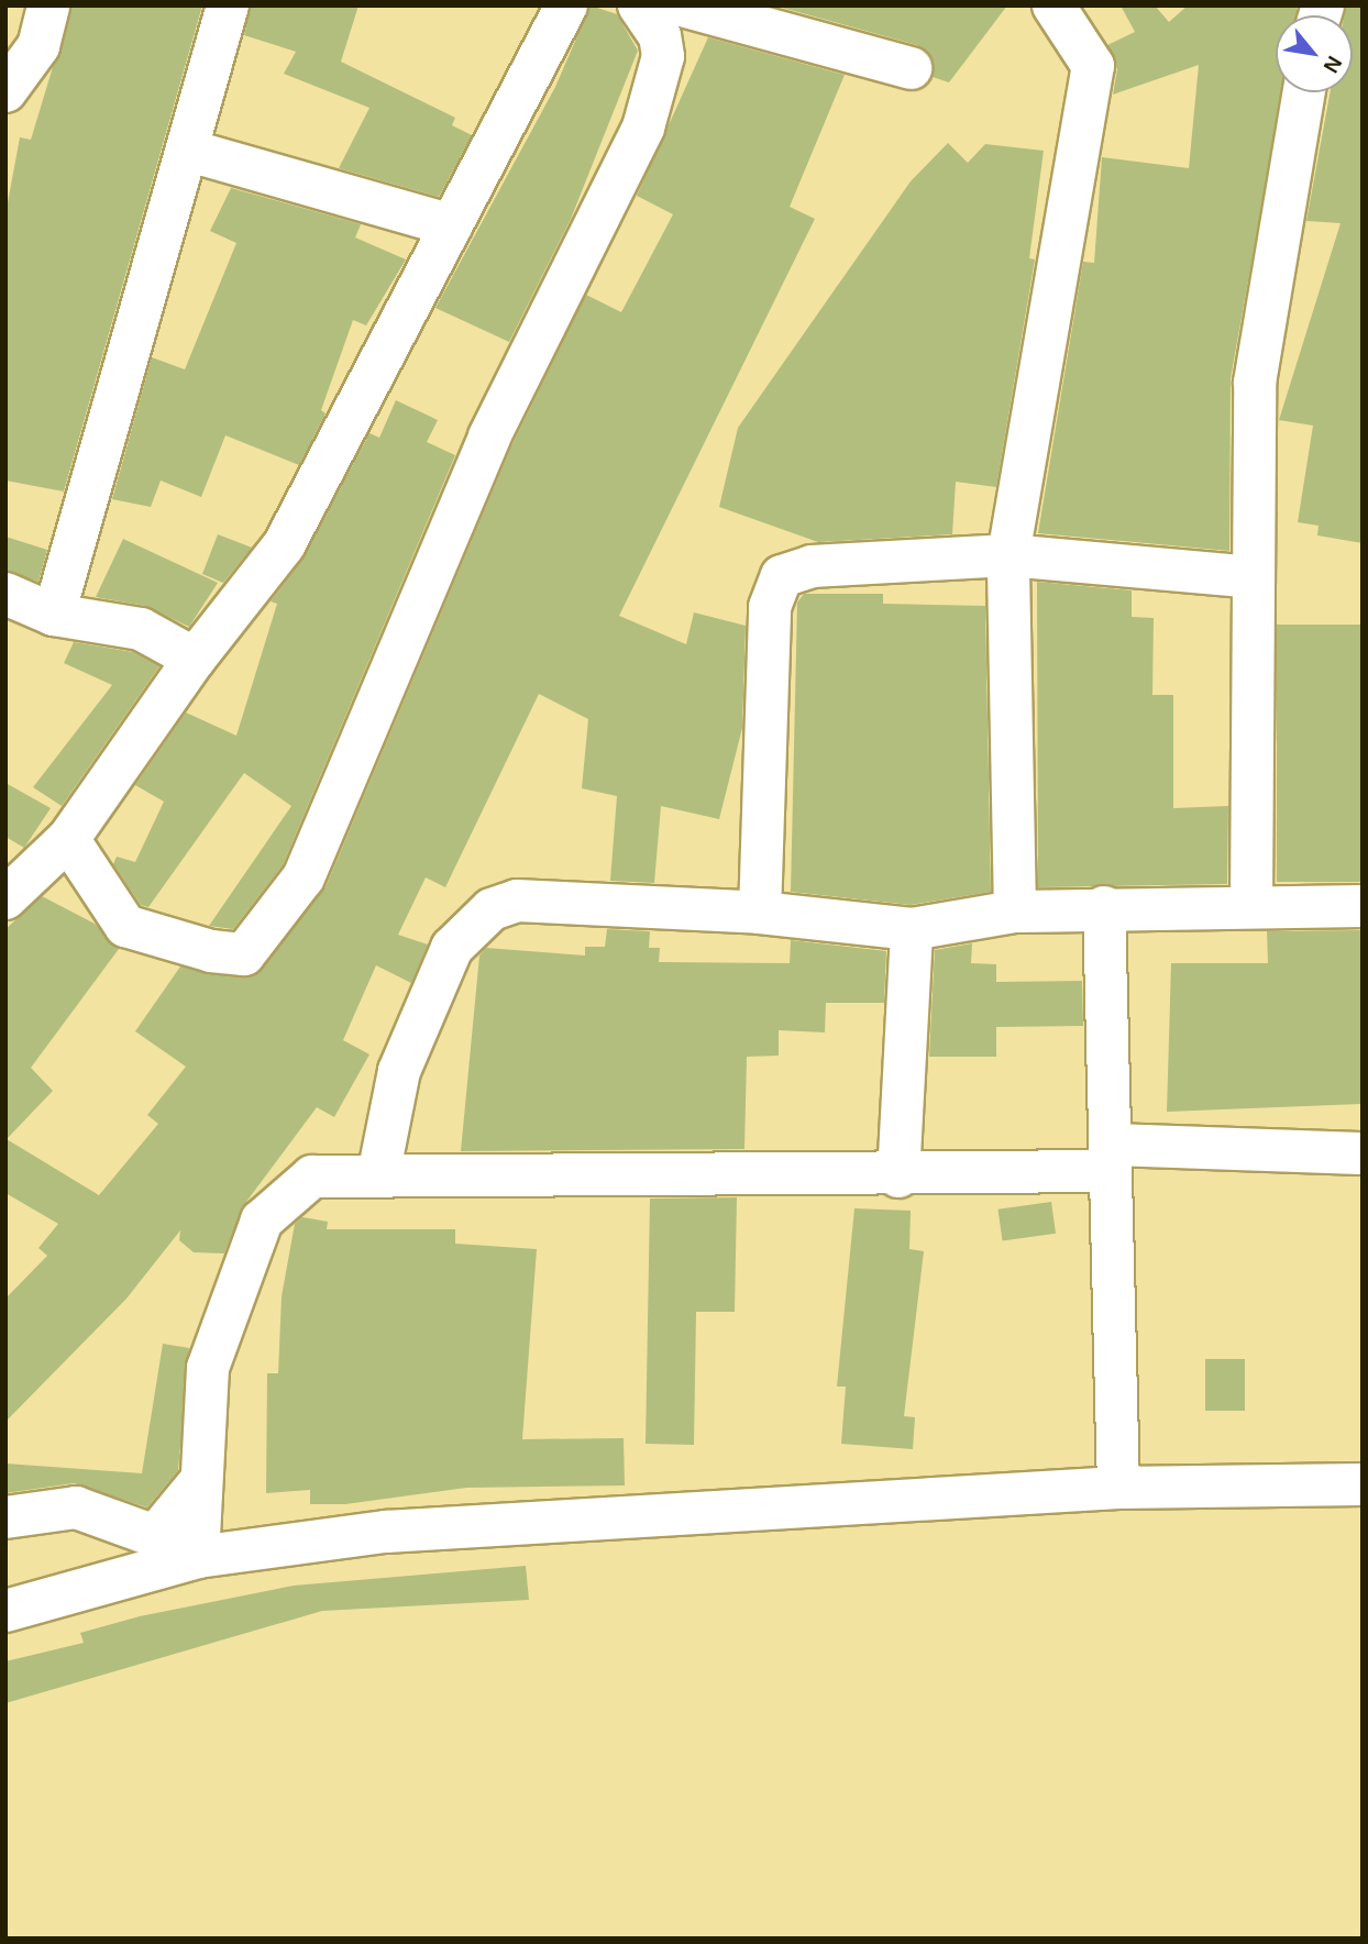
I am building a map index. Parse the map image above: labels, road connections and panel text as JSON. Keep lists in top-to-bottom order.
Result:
{
  "north": "bottom right"
}
